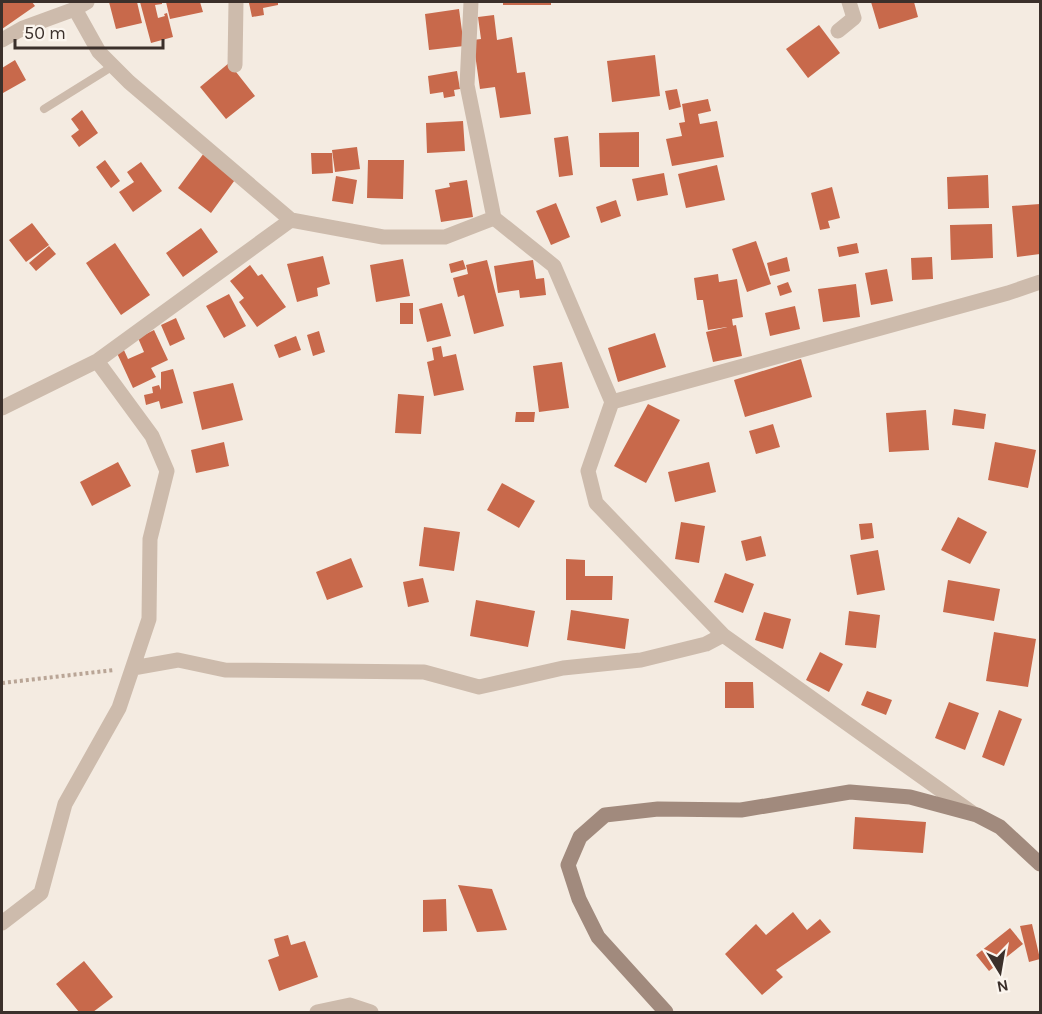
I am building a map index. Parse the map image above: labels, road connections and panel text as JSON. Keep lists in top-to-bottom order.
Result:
{
  "scale_bar": "50 m",
  "north": "bottom"
}
